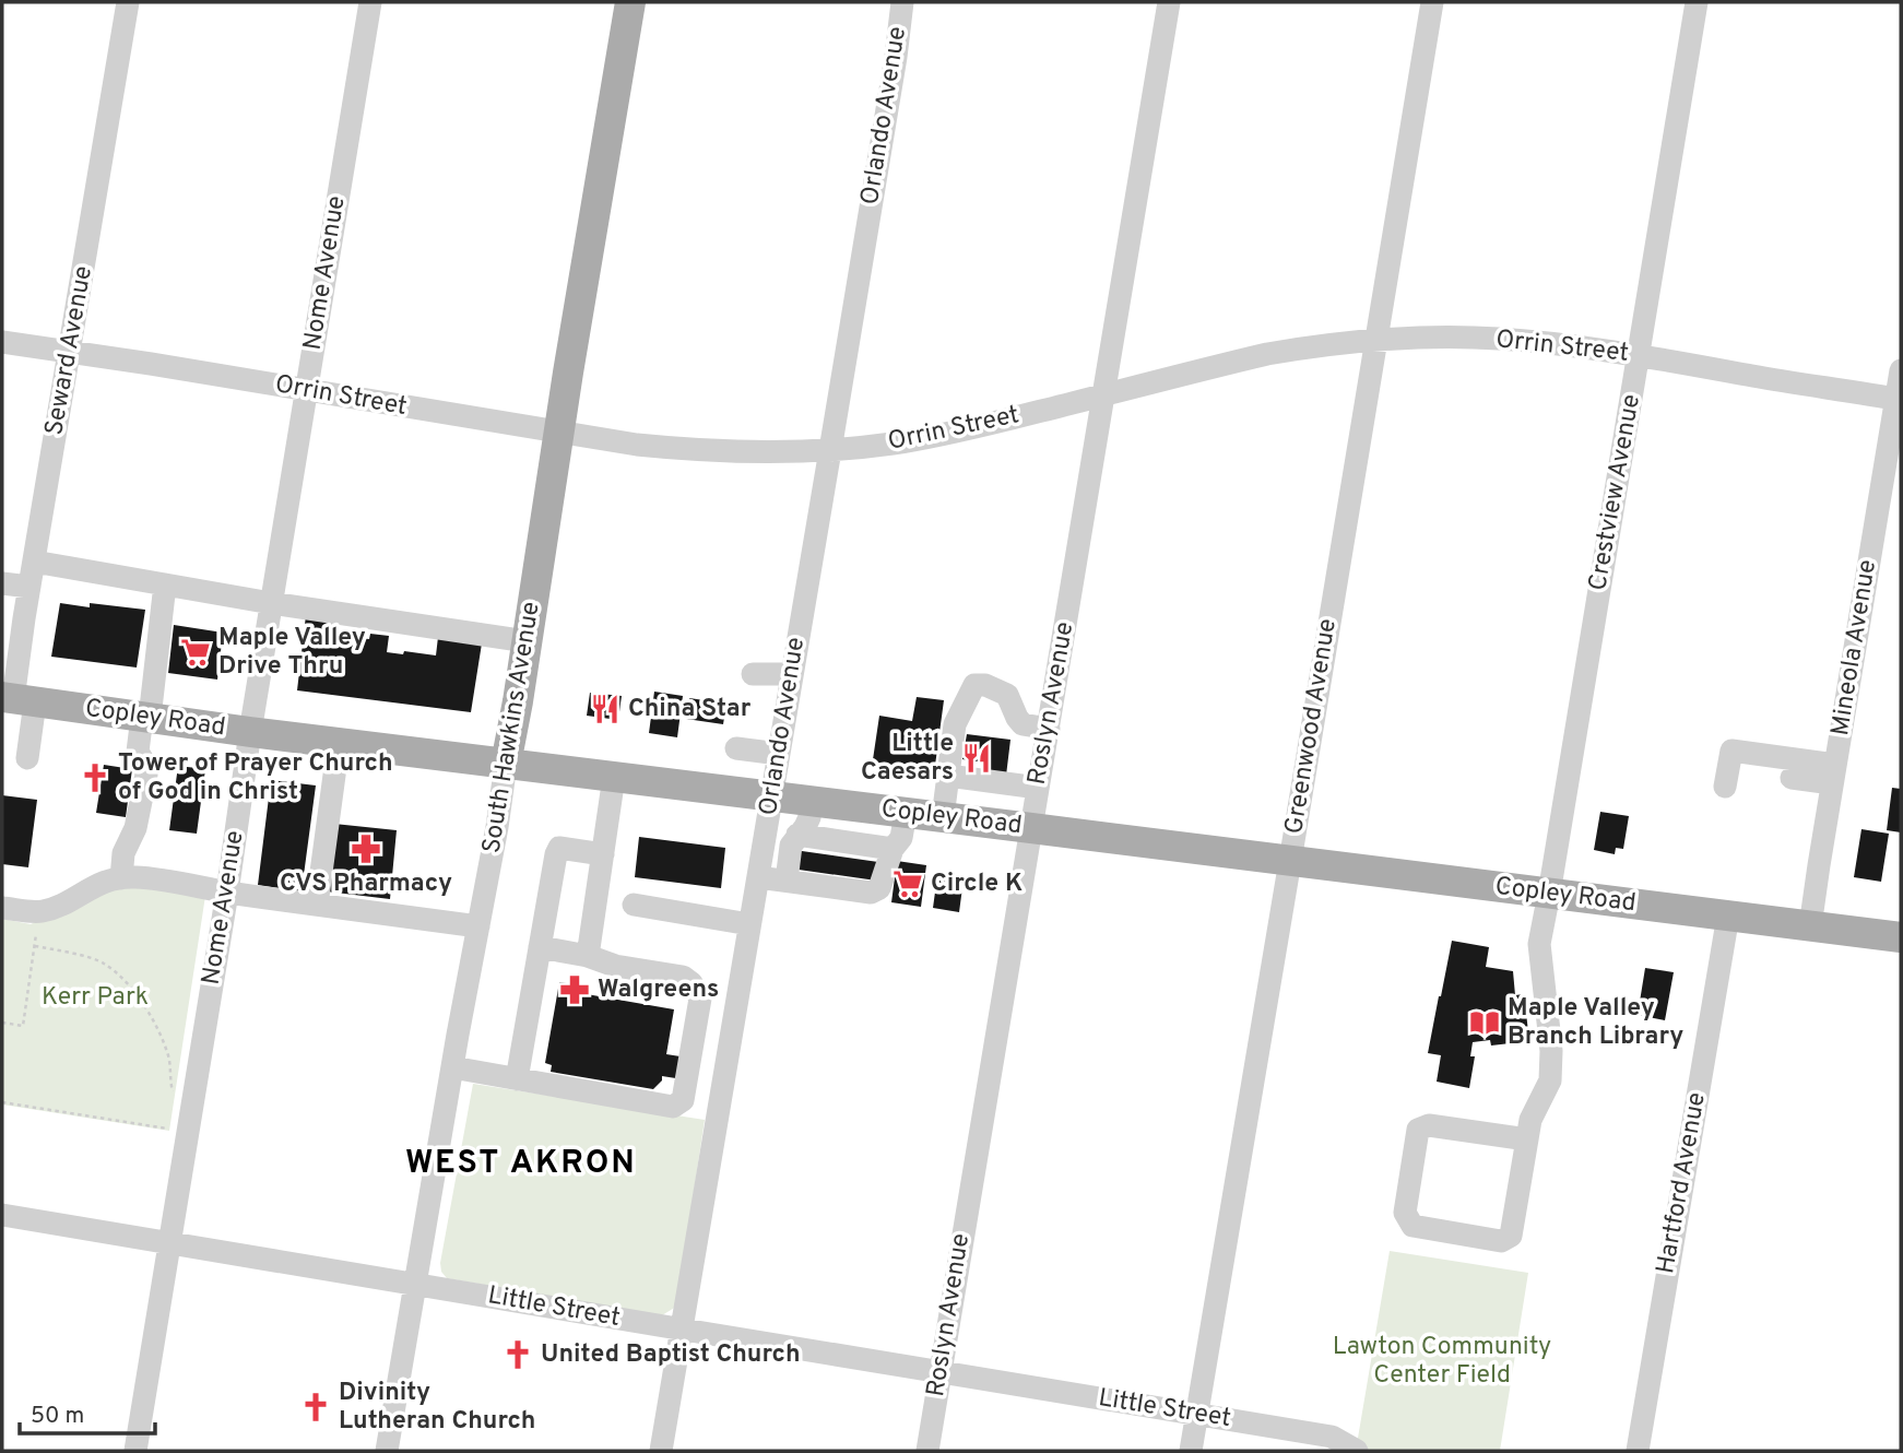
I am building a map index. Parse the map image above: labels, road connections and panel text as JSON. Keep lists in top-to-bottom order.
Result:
{
  "streets": {
    "main road": ["Copley Road", "South Hawkins Avenue"],
    "street": [
      "Orlando Avenue",
      "Nome Avenue",
      "Orrin Street",
      "Seward Avenue",
      "Crestview Avenue",
      "Mineola Avenue",
      "Roslyn Avenue",
      "Greenwood Avenue",
      "Hartford Avenue",
      "Little Street"
    ]
  },
  "crossings": [
    ["Orlando Avenue", "Orrin Street"],
    ["Orlando Avenue", "Copley Road"],
    ["Orlando Avenue", "Little Street"],
    ["Nome Avenue", "Orrin Street"],
    ["Nome Avenue", "Copley Road"],
    ["Nome Avenue", "Little Street"],
    ["Orrin Street", "Seward Avenue"],
    ["Orrin Street", "Crestview Avenue"],
    ["Orrin Street", "Mineola Avenue"],
    ["Orrin Street", "Roslyn Avenue"],
    ["Orrin Street", "Greenwood Avenue"],
    ["Orrin Street", "South Hawkins Avenue"],
    ["Seward Avenue", "Copley Road"],
    ["Crestview Avenue", "Copley Road"],
    ["Mineola Avenue", "Copley Road"],
    ["Roslyn Avenue", "Copley Road"],
    ["Roslyn Avenue", "Little Street"],
    ["Copley Road", "Greenwood Avenue"],
    ["Copley Road", "South Hawkins Avenue"],
    ["Copley Road", "Hartford Avenue"],
    ["Greenwood Avenue", "Little Street"],
    ["South Hawkins Avenue", "Little Street"]
  ],
  "districts": ["WEST AKRON"],
  "parks": ["Kerr Park", "Lawton Community Center Field"],
  "places": {
    "supermarket": ["Maple Valley Drive Thru", "Circle K"],
    "restaurant": ["China Star", "Little Caesars"],
    "church": ["Tower of Prayer Church of God in Christ", "United Baptist Church", "Divinity Lutheran Church"],
    "pharmacy": ["CVS Pharmacy", "Walgreens"],
    "library": ["Maple Valley Branch Library"]
  },
  "scale_bar": "50 m"
}
